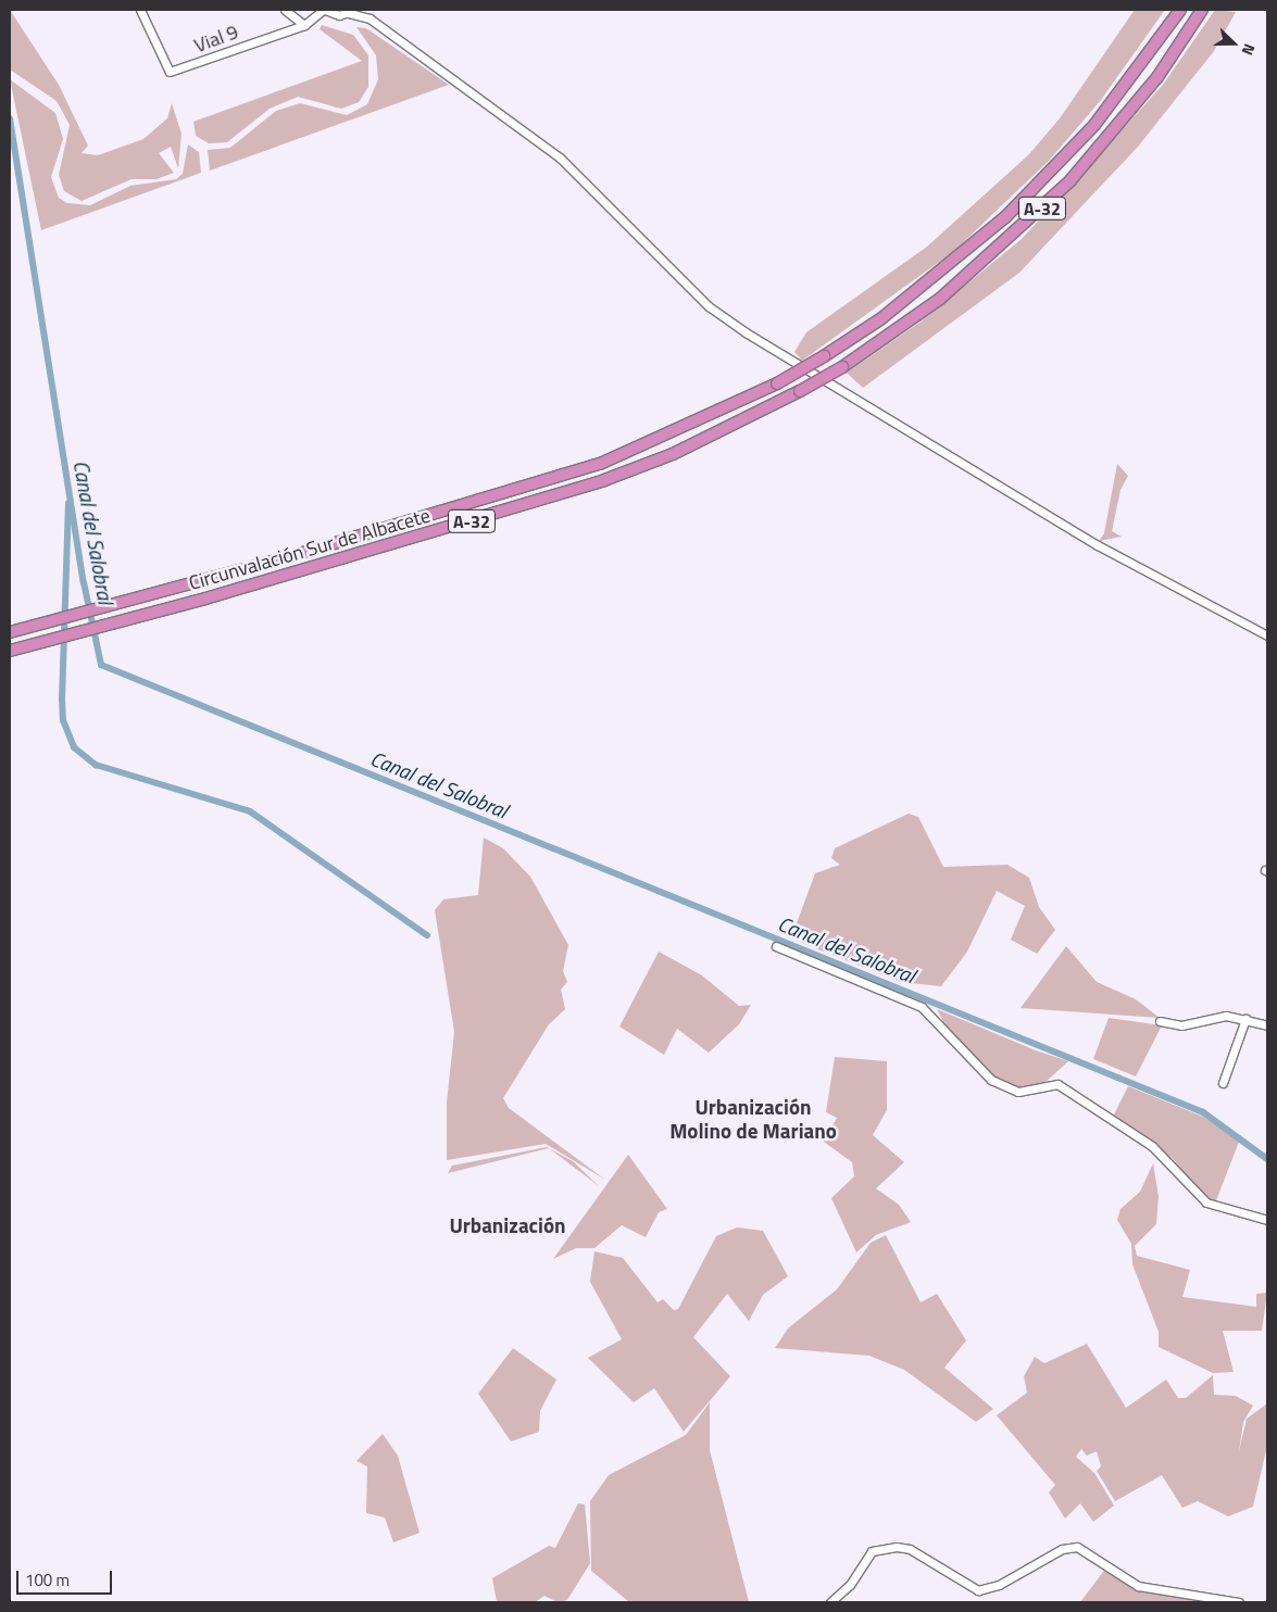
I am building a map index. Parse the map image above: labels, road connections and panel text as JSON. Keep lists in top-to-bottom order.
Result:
{
  "streets": {
    "highway": ["A-32", "Circunvalación Sur de Albacete"],
    "street": ["Vial 9"]
  },
  "districts": ["Urbanización Molino de Mariano", "Urbanización"],
  "water": ["Canal del Salobral"],
  "scale_bar": "100 m",
  "north": "right"
}
